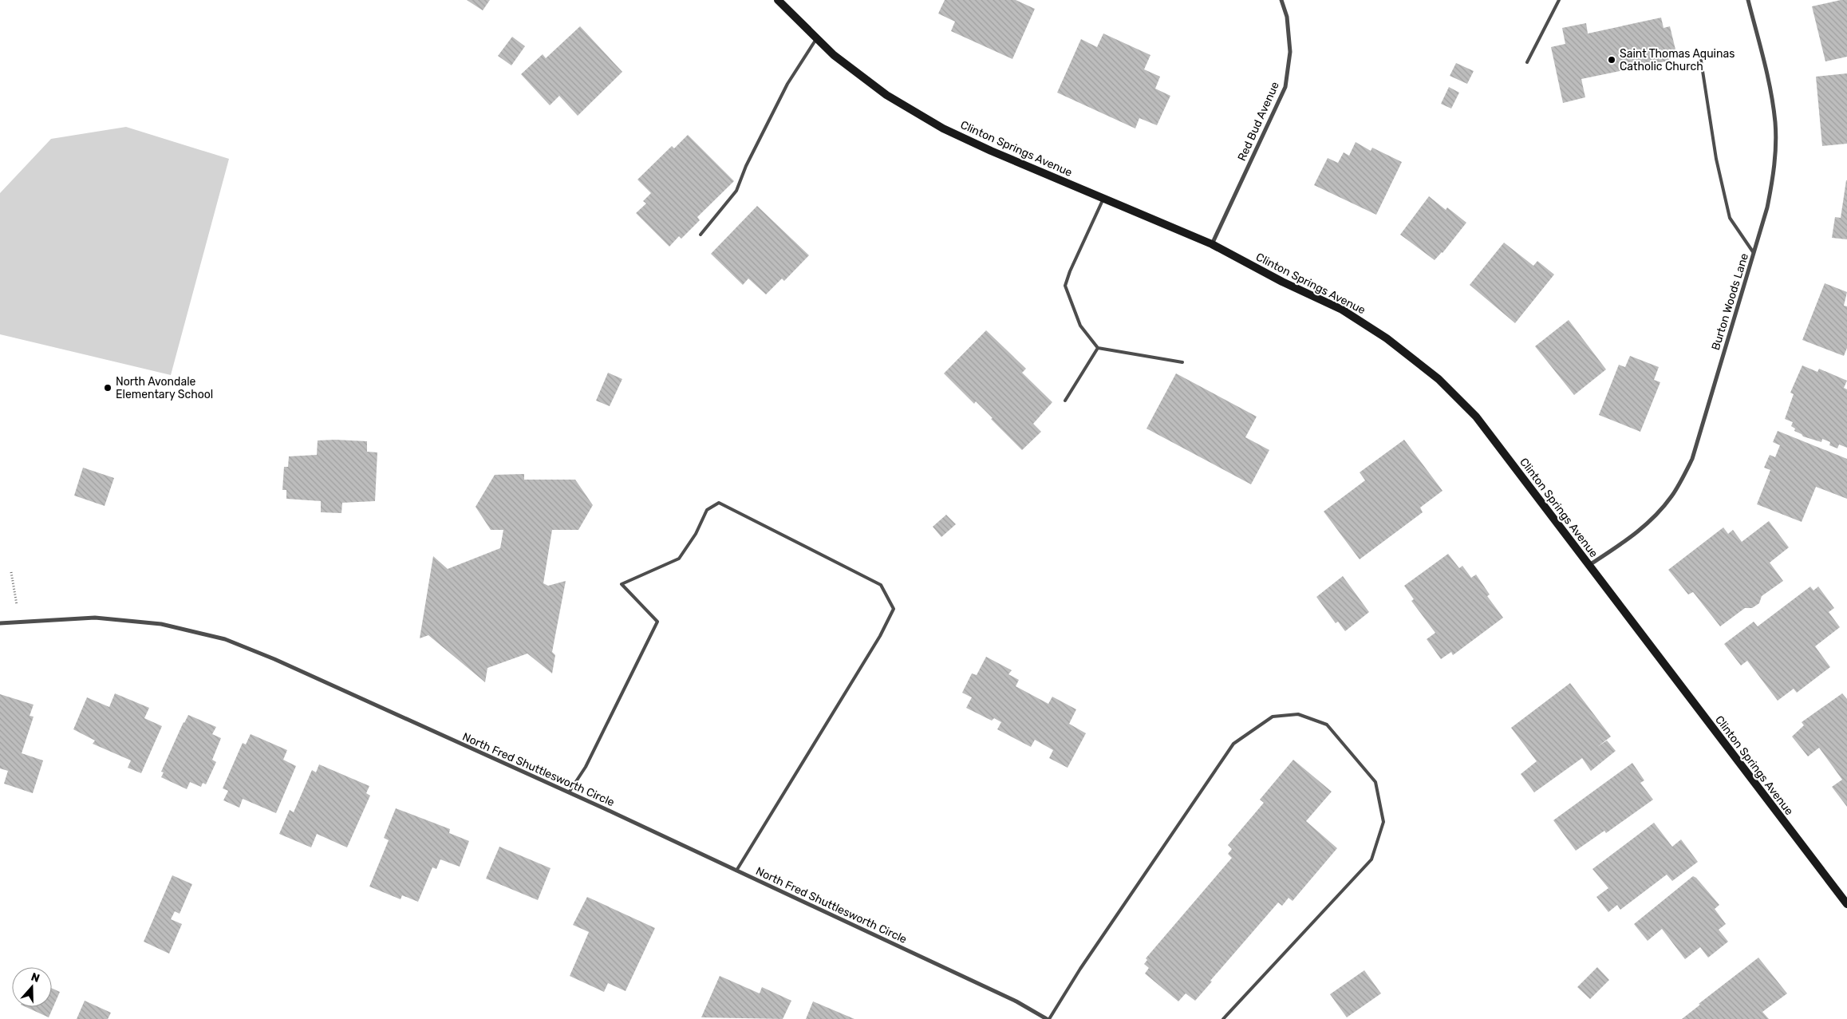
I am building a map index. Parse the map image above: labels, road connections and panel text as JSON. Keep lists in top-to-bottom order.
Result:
{
  "streets": {
    "street": [
      "Red Bud Avenue",
      "Clinton Springs Avenue",
      "Burton Woods Lane",
      "North Fred Shuttlesworth Circle"
    ]
  },
  "crossings": [
    ["Red Bud Avenue", "Clinton Springs Avenue"],
    ["Clinton Springs Avenue", "Burton Woods Lane"]
  ],
  "places": ["Saint Thomas Aquinas Catholic Church", "North Avondale Elementary School"],
  "north": "top"
}
